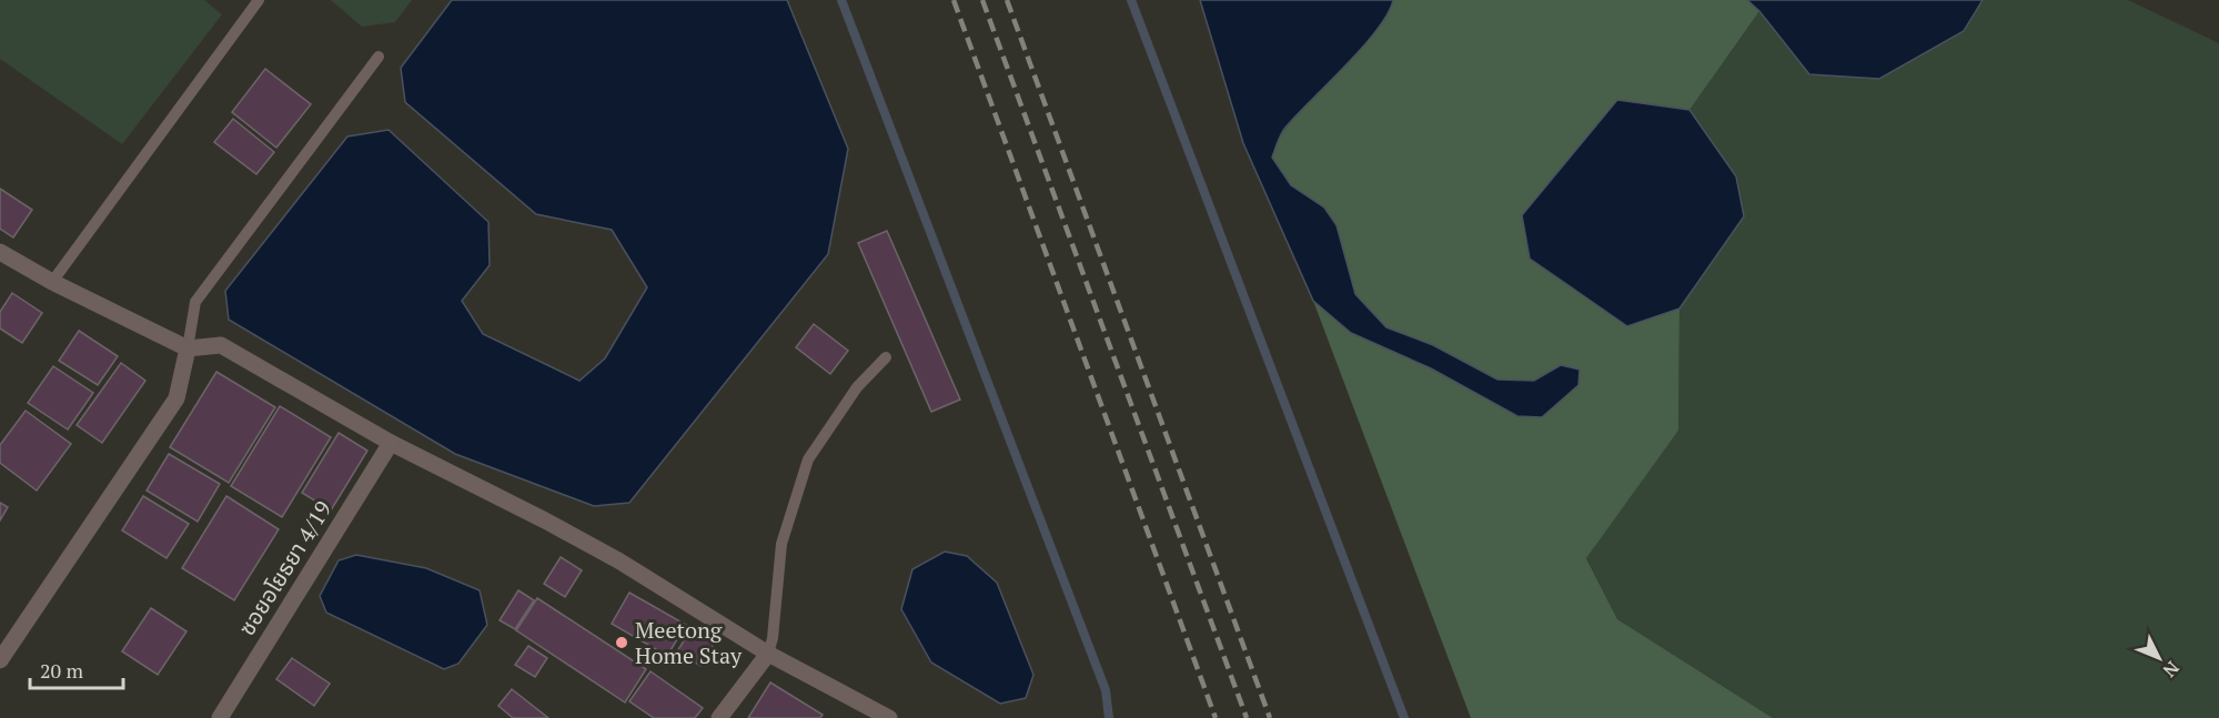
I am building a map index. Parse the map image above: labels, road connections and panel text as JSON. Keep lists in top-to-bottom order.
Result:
{
  "streets": {
    "street": ["ซอยอโยธยา 4/19"]
  },
  "places": ["Meetong Home Stay"],
  "scale_bar": "20 m",
  "north": "bottom right"
}
